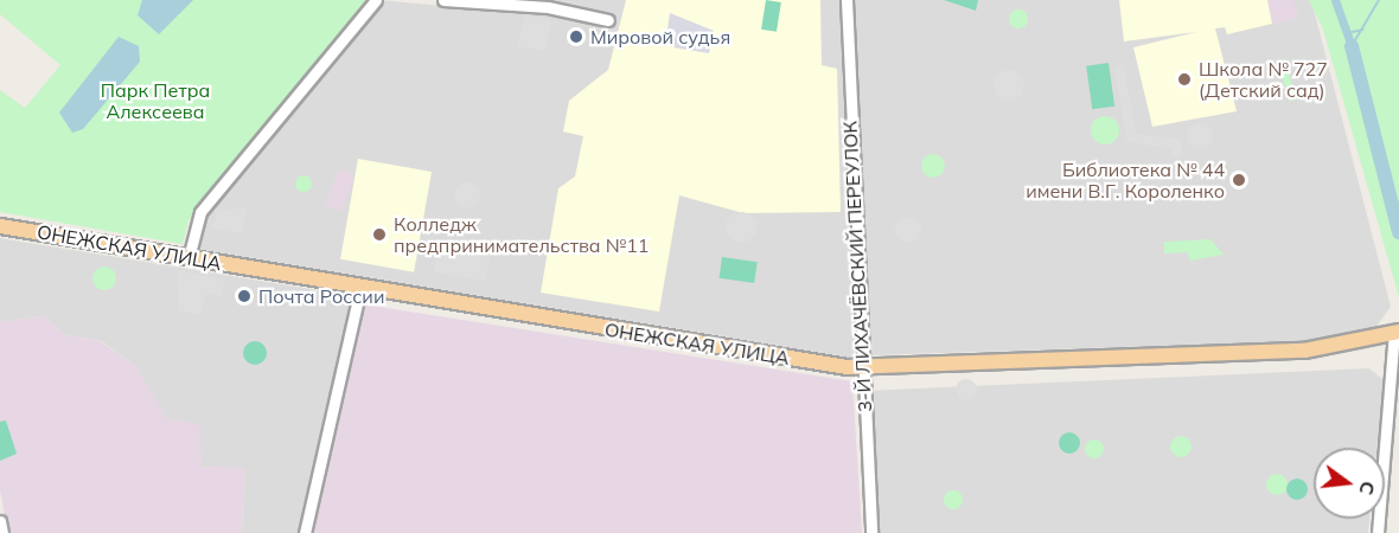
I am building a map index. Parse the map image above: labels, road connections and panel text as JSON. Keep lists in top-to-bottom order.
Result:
{
  "streets": {
    "main road": ["ОНЕЖСКАЯ УЛИЦА"],
    "street": ["3-Й ЛИХАЧЁВСКИЙ ПЕРЕУЛОК"]
  },
  "crossings": [
    ["ОНЕЖСКАЯ УЛИЦА", "3-Й ЛИХАЧЁВСКИЙ ПЕРЕУЛОК"]
  ],
  "parks": ["Парк Петра Алексеева"],
  "places": [
    "Мировой судья",
    "Школа № 727 (Детский сад)",
    "Библиотека № 44 имени В.Г. Короленко",
    "Колледж предпринимательства №11",
    "Почта России"
  ],
  "north": "right"
}
